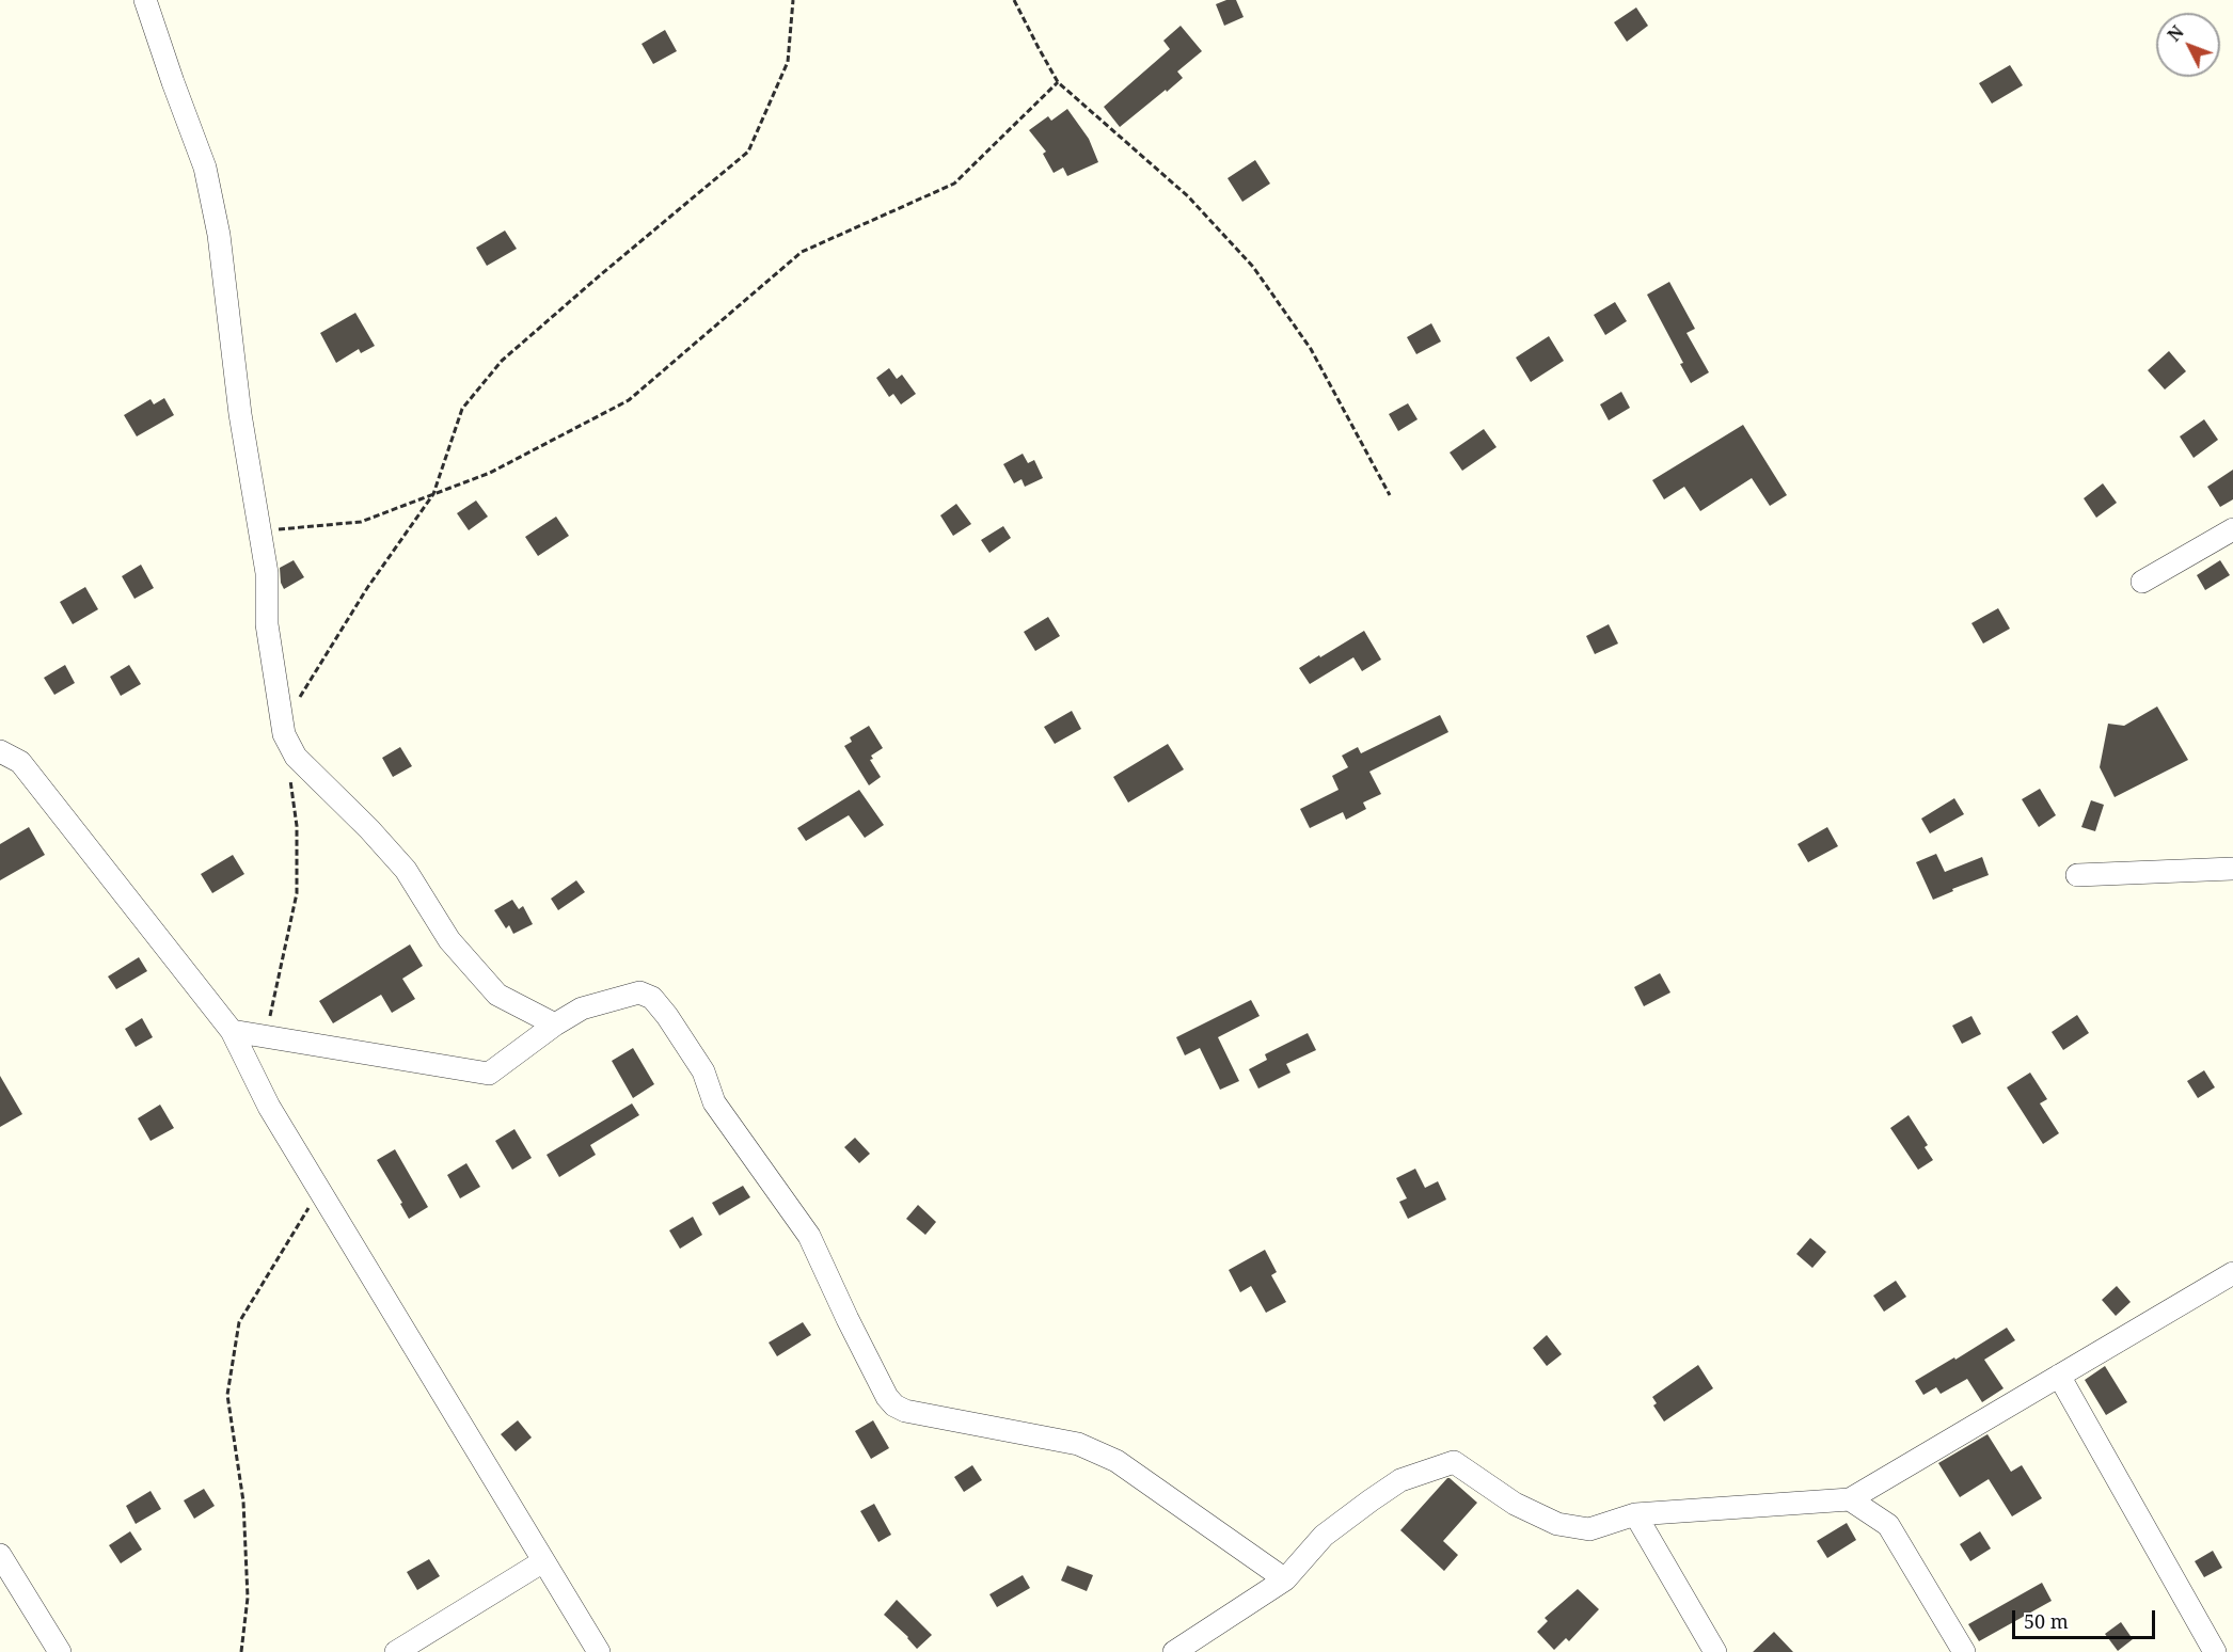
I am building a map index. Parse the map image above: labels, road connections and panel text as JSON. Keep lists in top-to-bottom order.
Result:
{
  "scale_bar": "50 m",
  "north": "top left"
}
